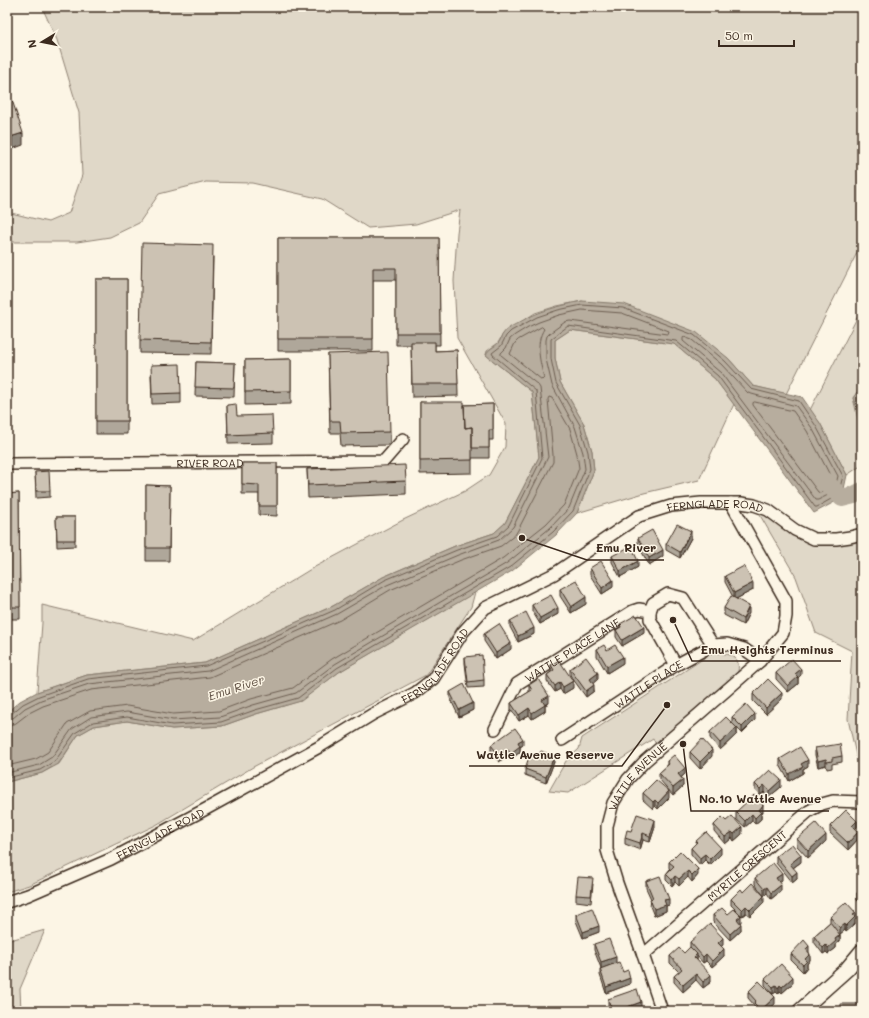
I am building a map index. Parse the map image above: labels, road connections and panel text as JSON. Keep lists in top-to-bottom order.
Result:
{
  "streets": {
    "street": [
      "RIVER ROAD",
      "FERNGLADE ROAD",
      "WATTLE PLACE LANE",
      "WATTLE PLACE",
      "WATTLE AVENUE",
      "MYRTLE CRESCENT"
    ]
  },
  "crossings": [
    ["FERNGLADE ROAD", "WATTLE AVENUE"],
    ["WATTLE AVENUE", "MYRTLE CRESCENT"]
  ],
  "water": ["Emu River"],
  "places": [
    "Emu River",
    "Emu Heights Terminus",
    "Wattle Avenue Reserve",
    "No.10 Wattle Avenue"
  ],
  "scale_bar": "50 m",
  "north": "left"
}
